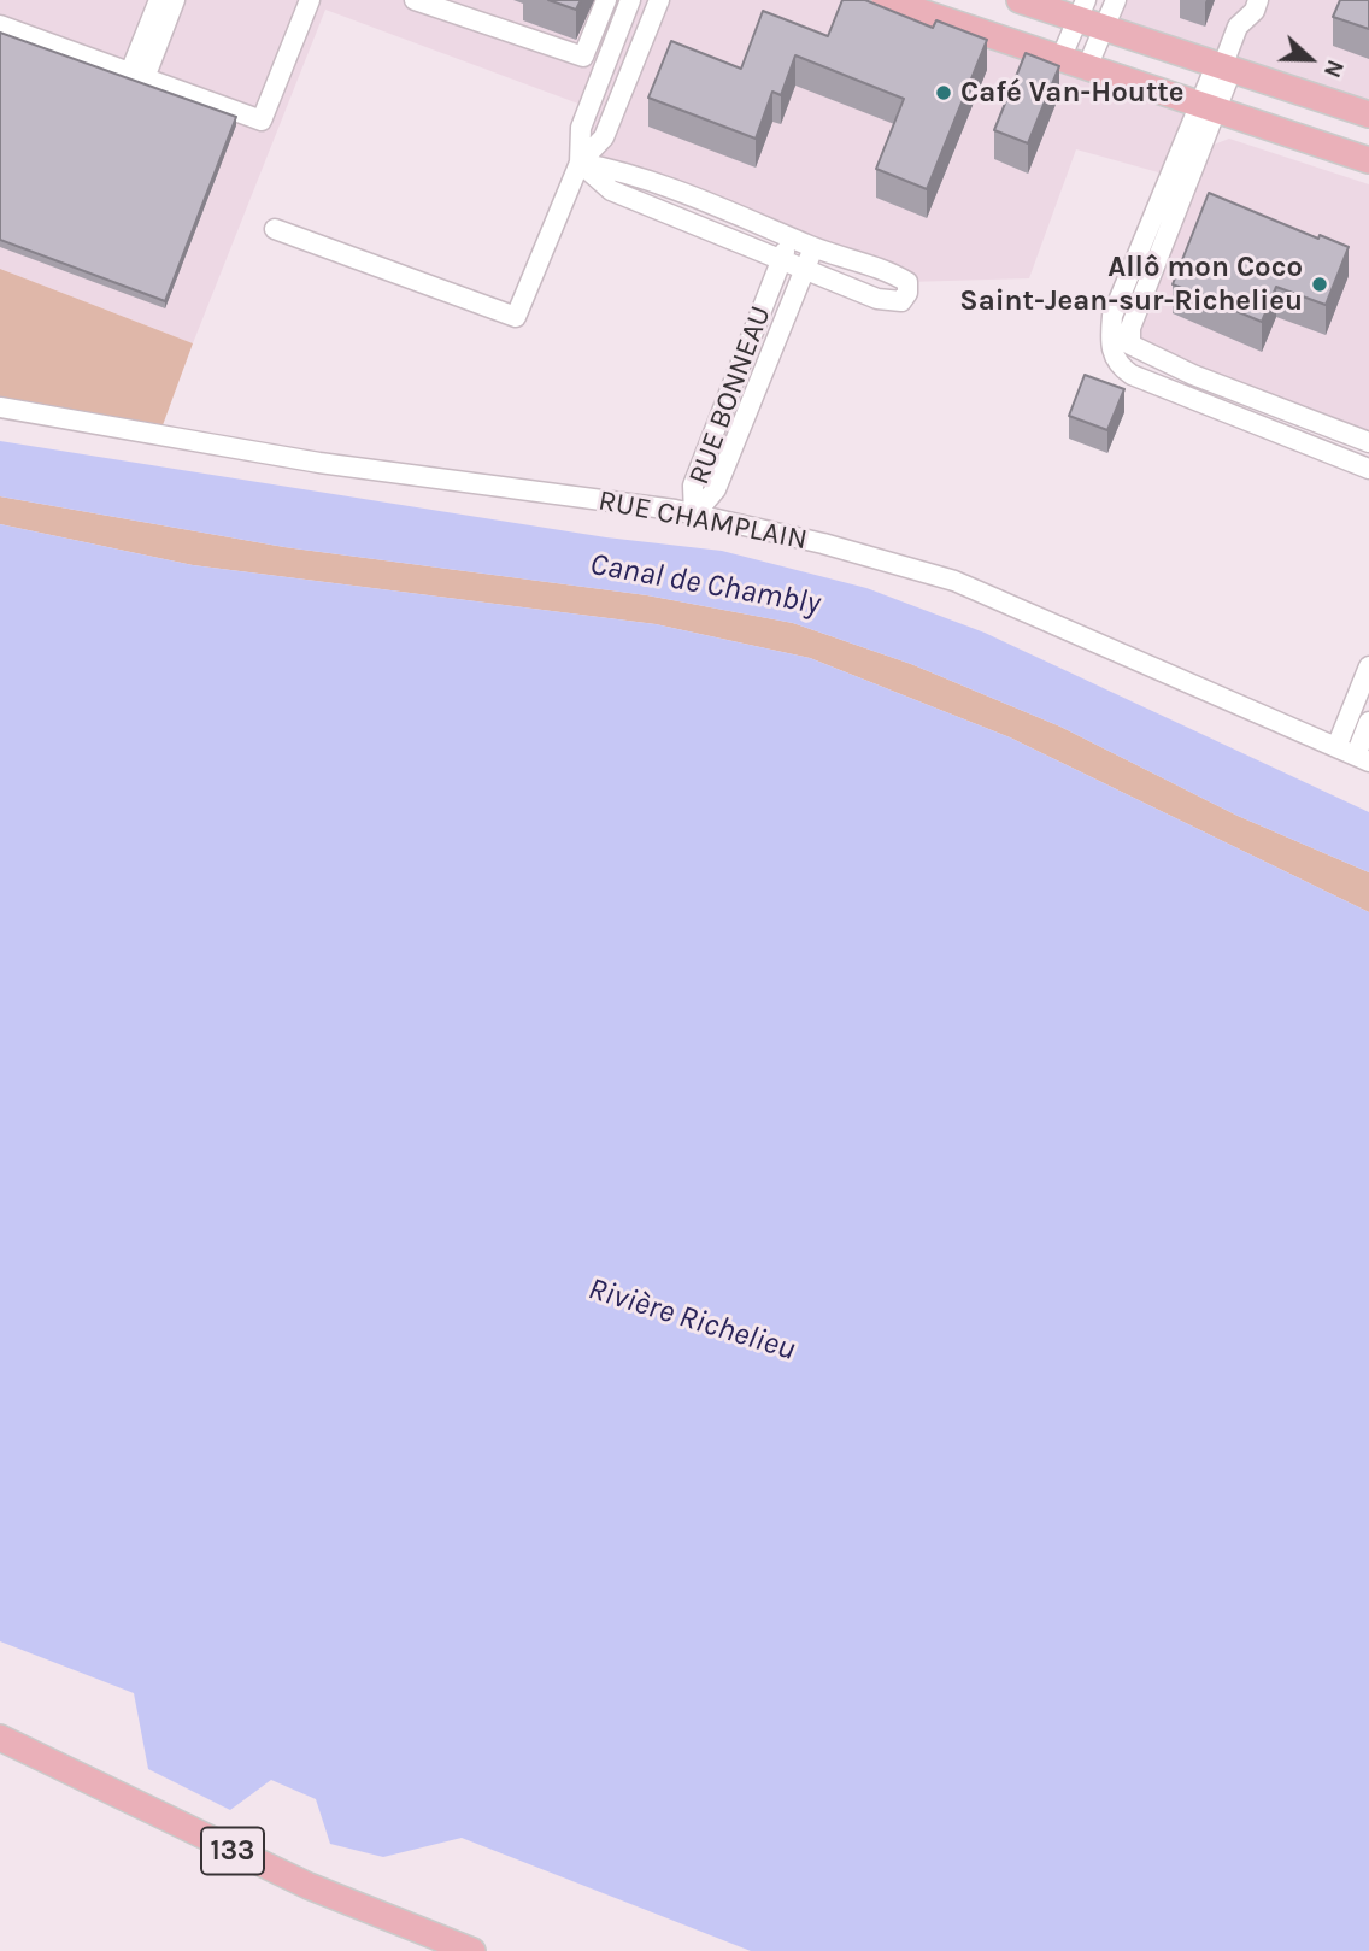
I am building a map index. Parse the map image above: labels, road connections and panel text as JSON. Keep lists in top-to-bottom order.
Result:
{
  "streets": {
    "main road": ["133"],
    "street": ["RUE BONNEAU", "RUE CHAMPLAIN"]
  },
  "crossings": [
    ["RUE BONNEAU", "RUE CHAMPLAIN"]
  ],
  "water": ["Canal de Chambly", "Rivière Richelieu"],
  "places": ["Café Van-Houtte", "Allô mon Coco Saint-Jean-sur-Richelieu"],
  "north": "right"
}
